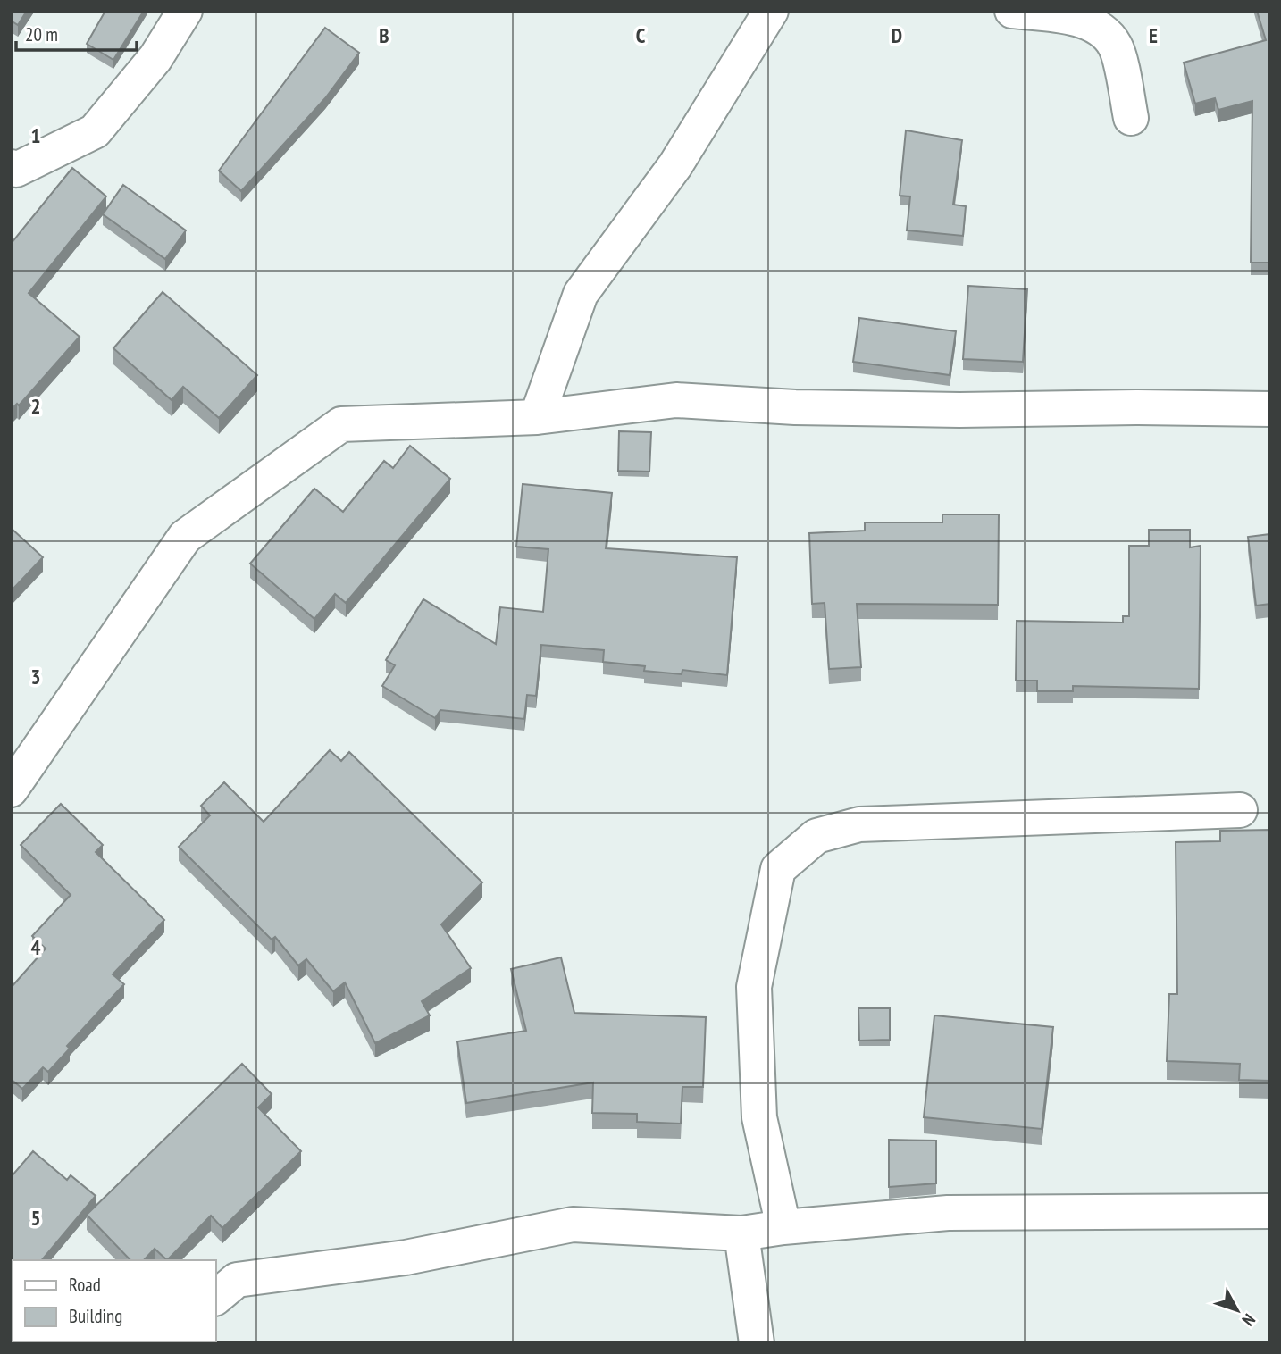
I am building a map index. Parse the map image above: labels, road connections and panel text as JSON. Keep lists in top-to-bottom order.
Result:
{
  "legend": ["Road", "Building"],
  "scale_bar": "20 m",
  "north": "bottom right",
  "grid": {
    "columns": [
      "B",
      "C",
      "D",
      "E"
    ],
    "rows": [
      "1",
      "2",
      "3",
      "4",
      "5"
    ]
  }
}
